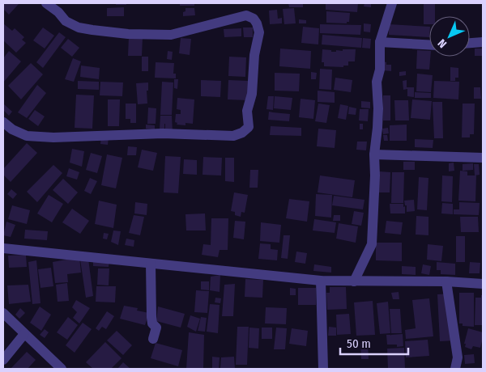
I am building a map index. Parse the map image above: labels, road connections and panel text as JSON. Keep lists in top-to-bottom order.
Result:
{
  "scale_bar": "50 m",
  "north": "bottom left"
}
